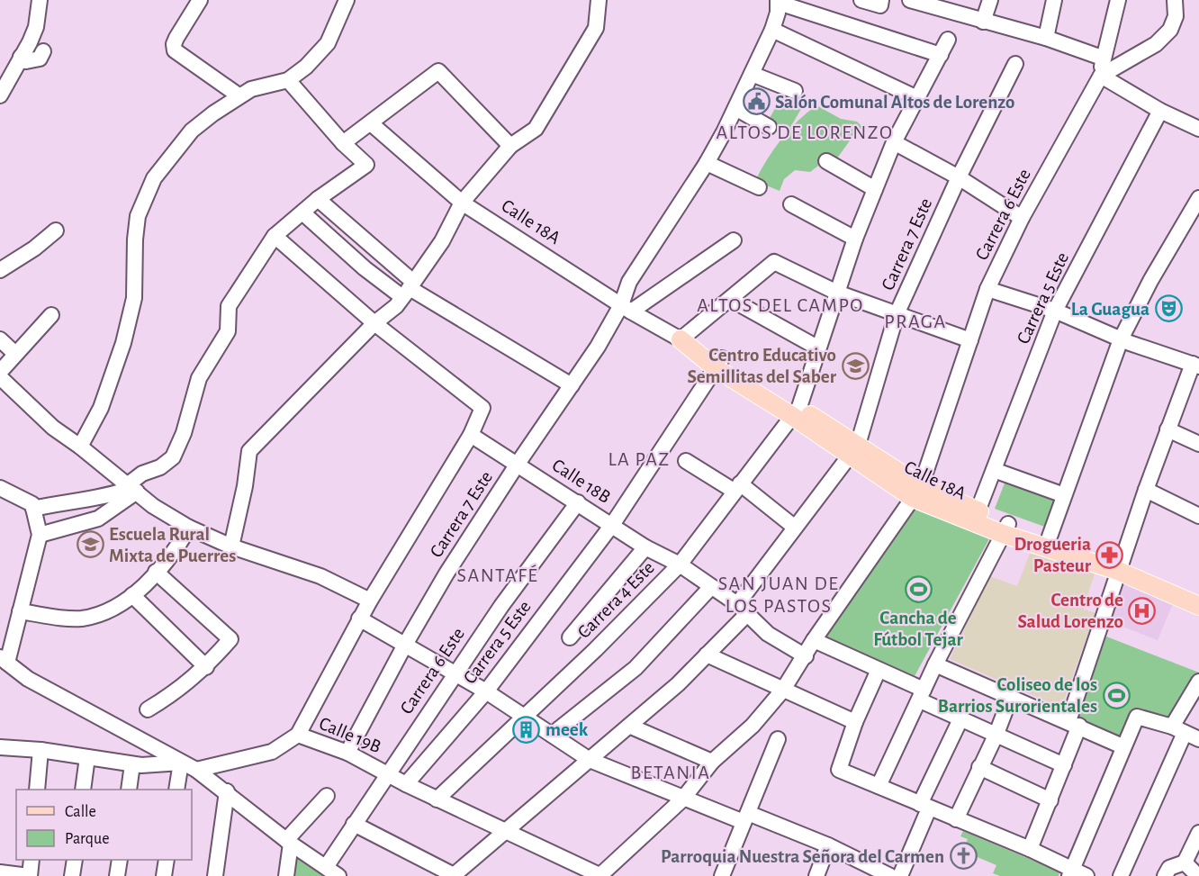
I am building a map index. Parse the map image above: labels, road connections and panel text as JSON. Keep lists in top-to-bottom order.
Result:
{
  "streets": {
    "main road": ["Calle 18A"],
    "street": [
      "Carrera 6 Este",
      "Carrera 7 Este",
      "Carrera 5 Este",
      "Calle 18B",
      "Carrera 4 Este",
      "Calle 19B"
    ]
  },
  "crossings": [
    ["Carrera 6 Este", "Calle 18A"],
    ["Carrera 6 Este", "Calle 18B"],
    ["Carrera 6 Este", "Calle 19B"],
    ["Calle 18A", "Carrera 7 Este"],
    ["Calle 18A", "Carrera 5 Este"],
    ["Calle 18A", "Carrera 4 Este"],
    ["Carrera 7 Este", "Calle 18B"],
    ["Carrera 7 Este", "Calle 19B"],
    ["Carrera 5 Este", "Calle 18B"],
    ["Carrera 5 Este", "Calle 19B"],
    ["Calle 18B", "Carrera 4 Este"],
    ["Carrera 4 Este", "Calle 19B"]
  ],
  "districts": [
    "ALTOS DE LORENZO",
    "ALTOS DEL CAMPO",
    "PRAGA",
    "LA PAZ",
    "SANTAFÉ",
    "SAN JUAN DE LOS PASTOS",
    "BETANIA"
  ],
  "places": {
    "public building": ["Salón Comunal Altos de Lorenzo"],
    "theatre": ["La Guagua"],
    "school or university": ["Centro Educativo Semillitas del Saber", "Escuela Rural Mixta de Puerres"],
    "pharmacy": ["Drogueria Pasteur"],
    "sports": ["Cancha de Fútbol Tejar", "Coliseo de los Barrios Surorientales"],
    "hospital": ["Centro de Salud Lorenzo"],
    "building": ["meek"],
    "church": ["Parroquia Nuestra Señora del Carmen"]
  },
  "legend": ["Calle", "Parque"]
}
